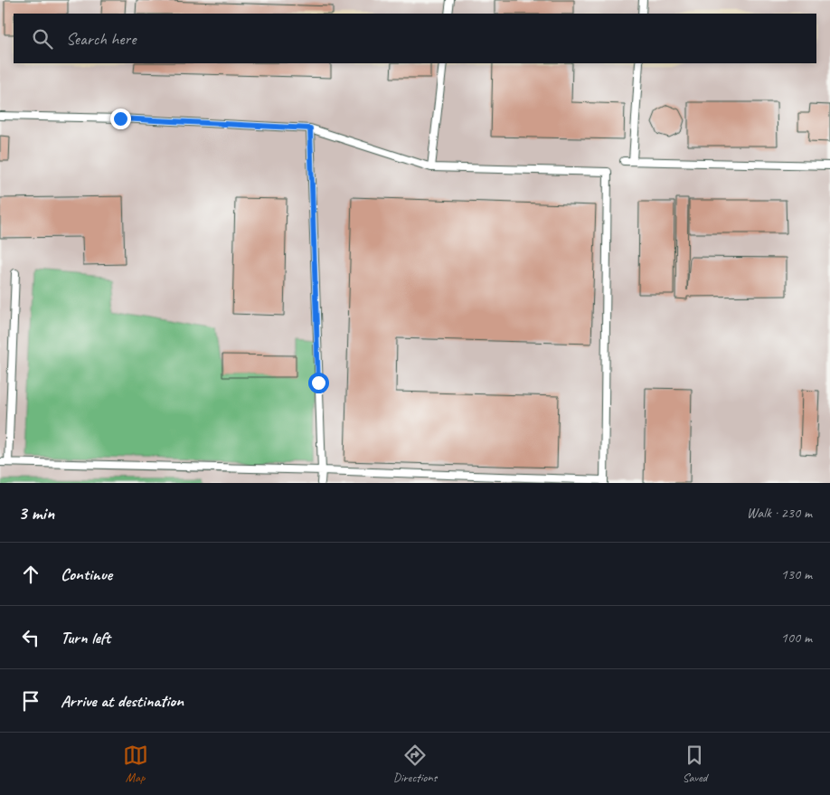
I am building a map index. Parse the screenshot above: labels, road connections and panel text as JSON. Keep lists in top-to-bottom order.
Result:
{
  "page": {
    "search": "Search here",
    "heading": ["3 min", "Walk · 230 m"],
    "list": [
      ["Continue", "130 m"],
      ["Turn left", "100 m"],
      "Arrive at destination"
    ],
    "nav": ["Map", "Directions", "Saved"]
  }
}
